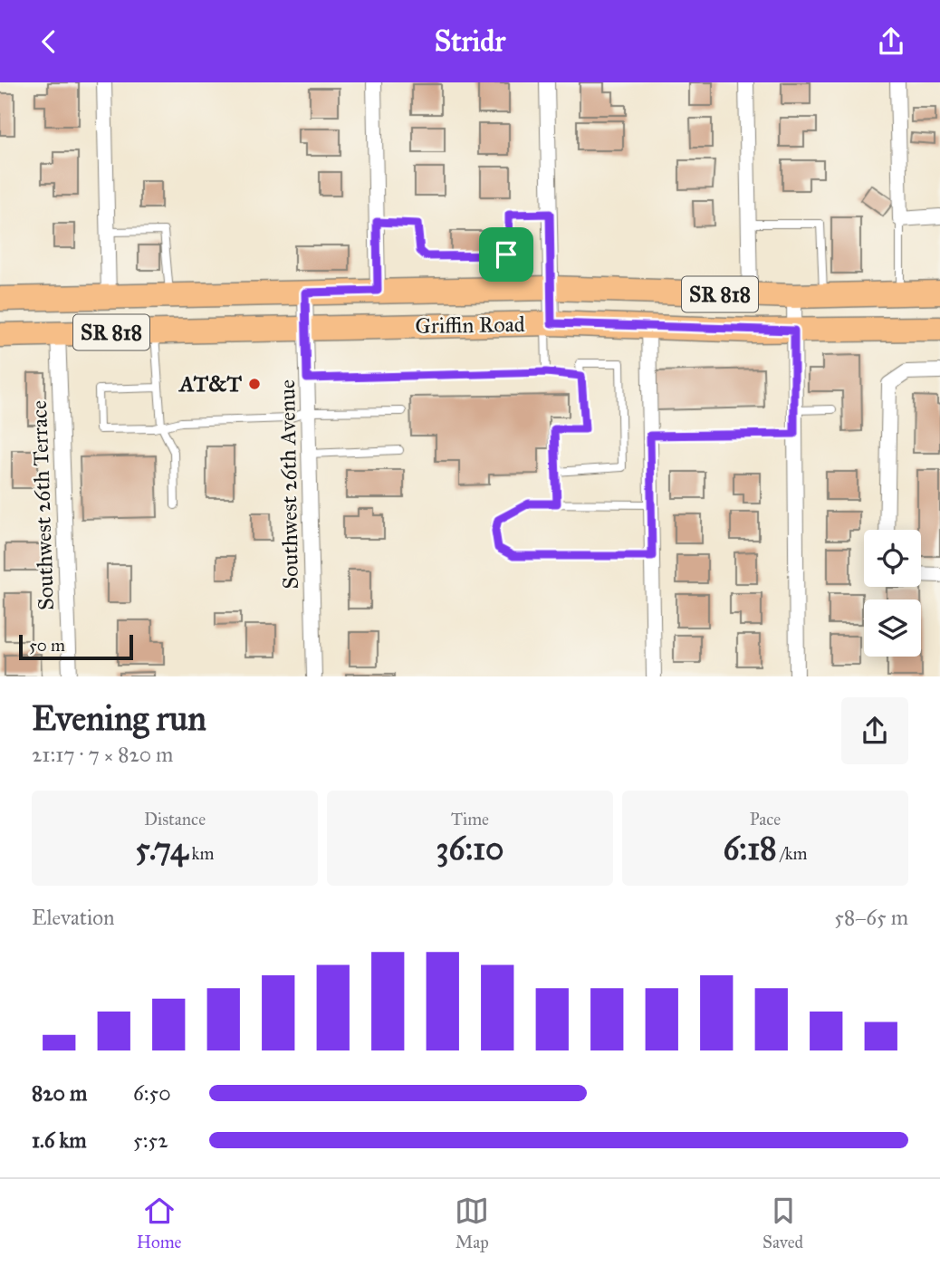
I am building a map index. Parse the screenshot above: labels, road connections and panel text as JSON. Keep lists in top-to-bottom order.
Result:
{
  "streets": {
    "main road": ["SR 818", "Griffin Road"],
    "street": ["Southwest 26th Avenue", "Southwest 26th Terrace"]
  },
  "crossings": [
    ["Griffin Road", "Southwest 26th Avenue"],
    ["Griffin Road", "Southwest 26th Terrace"]
  ],
  "places": ["AT&T"],
  "scale_bar": "50 m",
  "page": {
    "header": "Stridr",
    "scale": "50 m",
    "heading": ["Evening run", "21:17 · 7 × 820 m"],
    "stats": [
      ["Distance", "5.74 km"],
      ["Time", "36:10"],
      ["Pace", "6:18 /km"]
    ],
    "chart": ["Elevation", "58–65 m"],
    "list": [
      {
        "name": "820 m",
        "note": "6:50"
      },
      {
        "name": "1.6 km",
        "note": "5:52"
      }
    ],
    "tabs": ["Home", "Map", "Saved"]
  }
}
